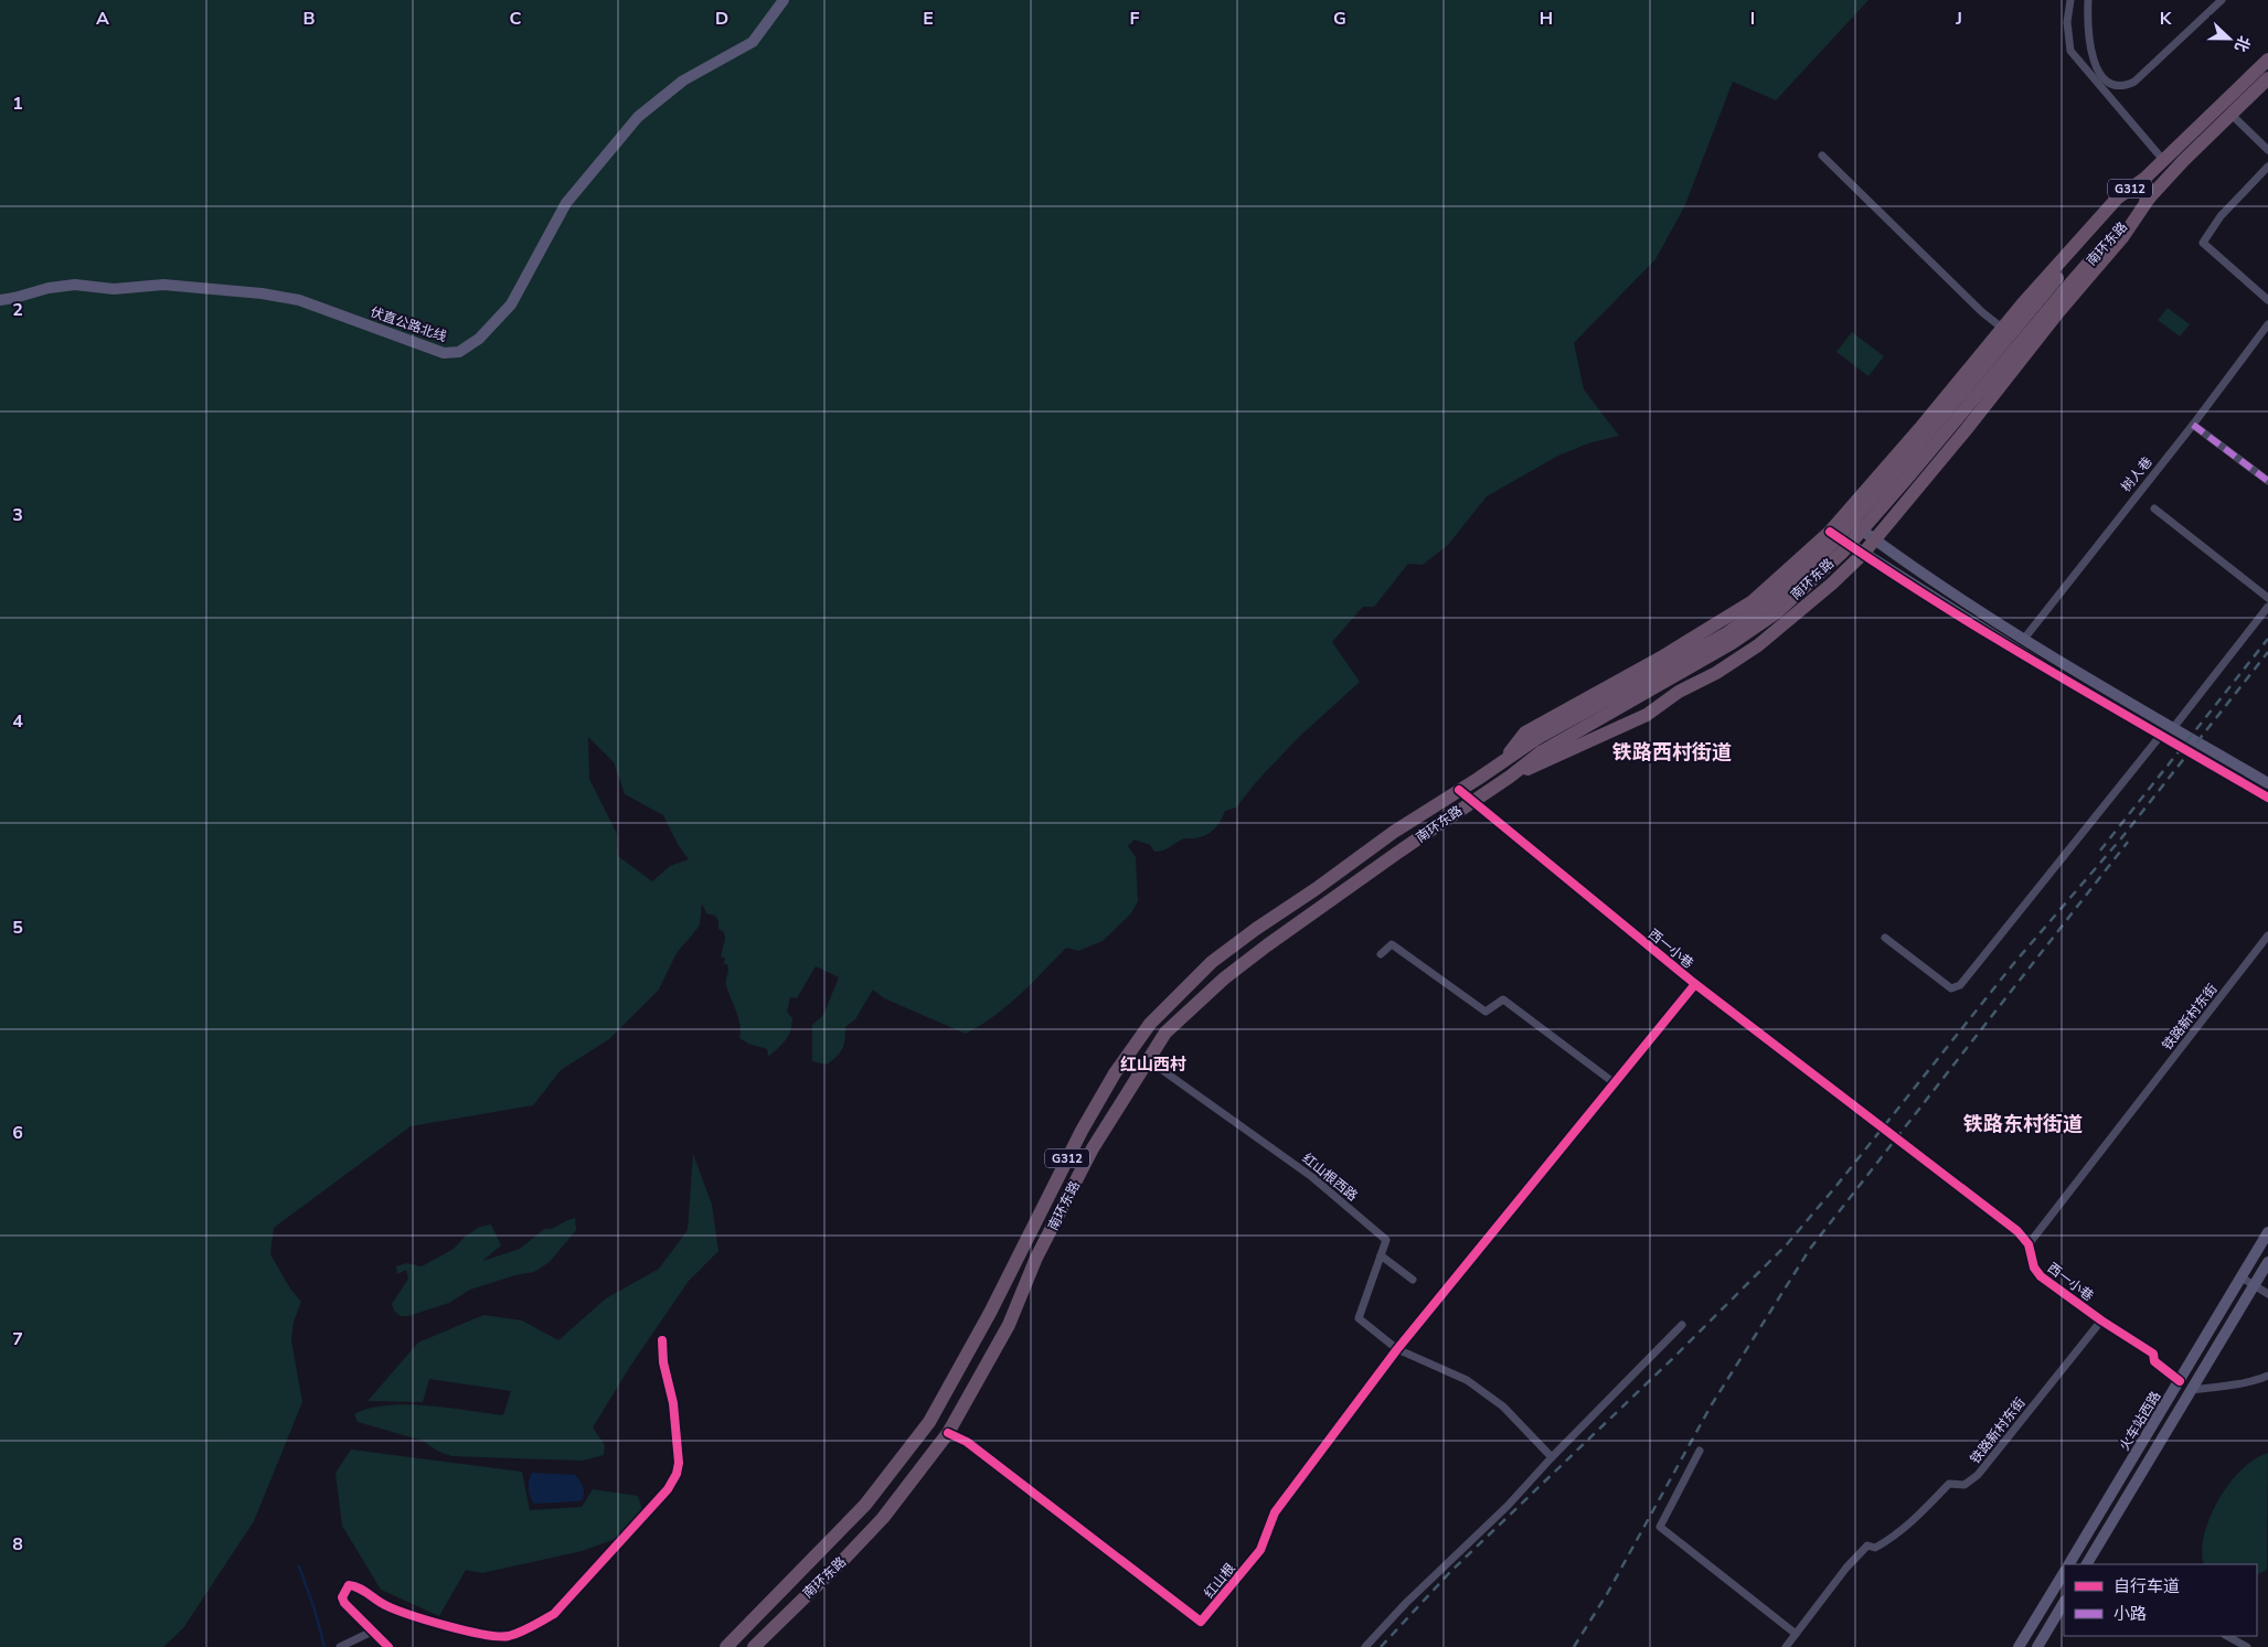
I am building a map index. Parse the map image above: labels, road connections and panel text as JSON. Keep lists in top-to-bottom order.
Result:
{
  "streets": {
    "highway": ["G312", "南环东路"],
    "main road": ["伏直公路北线", "火车站西路"],
    "street": [
      "树人巷",
      "西一小巷",
      "铁路新村东街",
      "红山根西路",
      "红山根"
    ]
  },
  "crossings": [
    ["南环东路", "西一小巷"],
    ["南环东路", "红山根西路"],
    ["南环东路", "红山根"],
    ["西一小巷", "铁路新村东街"],
    ["西一小巷", "火车站西路"],
    ["红山根西路", "红山根"]
  ],
  "districts": ["铁路西村街道", "红山西村", "铁路东村街道"],
  "legend": ["自行车道", "小路"],
  "north": "right",
  "grid": {
    "columns": [
      "A",
      "B",
      "C",
      "D",
      "E",
      "F",
      "G",
      "H",
      "I",
      "J",
      "K"
    ],
    "rows": [
      "1",
      "2",
      "3",
      "4",
      "5",
      "6",
      "7",
      "8"
    ]
  }
}
